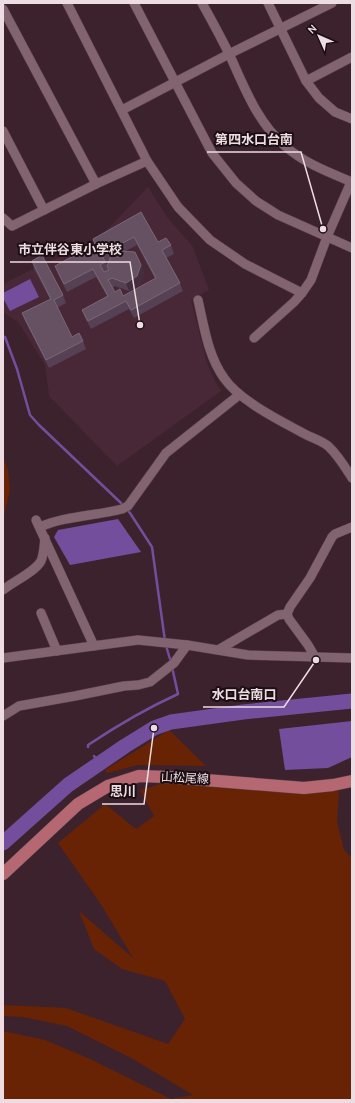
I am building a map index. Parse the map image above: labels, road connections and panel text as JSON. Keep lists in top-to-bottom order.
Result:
{
  "streets": {
    "main road": ["山松尾線"]
  },
  "places": [
    "第四水口台南",
    "市立伴谷東小学校",
    "水口台南口",
    "思川"
  ],
  "north": "top left"
}
